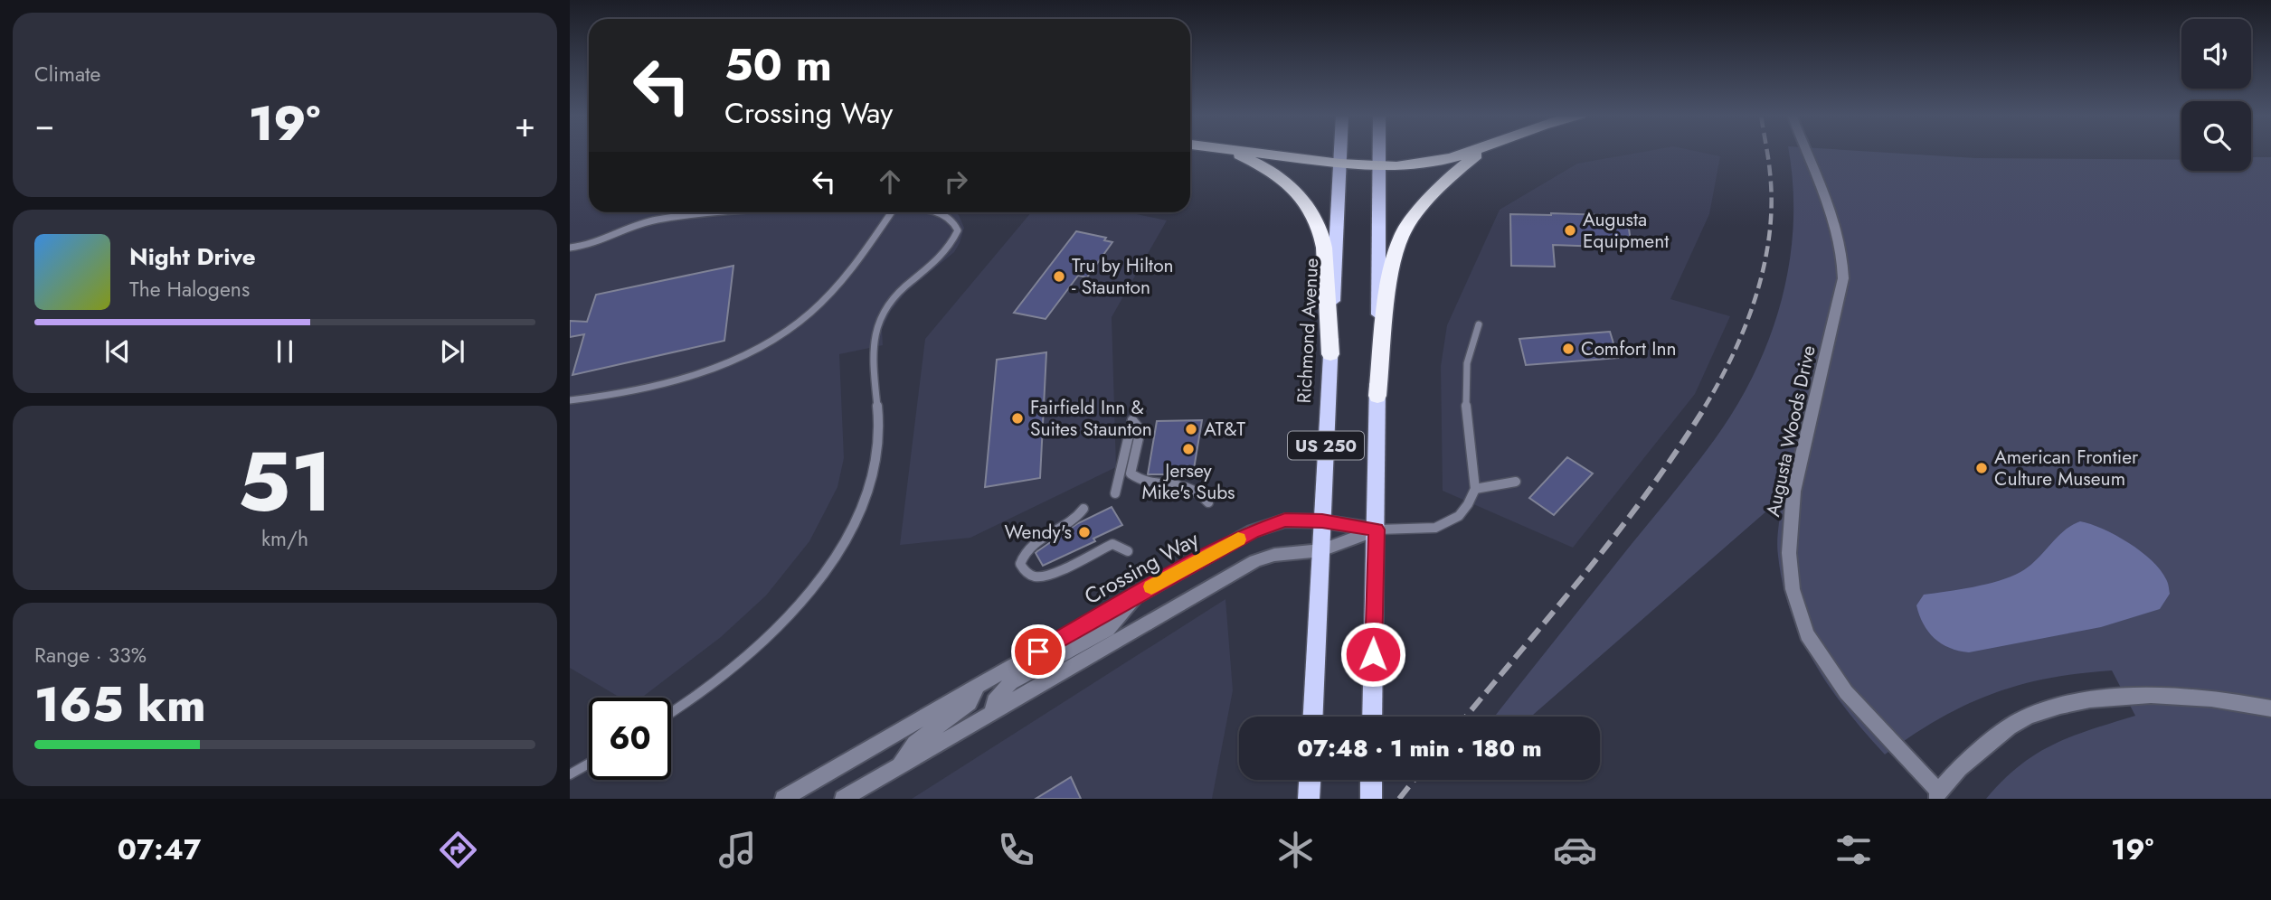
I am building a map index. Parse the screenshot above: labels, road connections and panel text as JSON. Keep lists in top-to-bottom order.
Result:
{
  "streets": {
    "main road": ["Richmond Avenue", "US 250"],
    "street": ["Augusta Woods Drive", "Crossing Way"]
  },
  "crossings": [
    ["Richmond Avenue", "US 250"],
    ["Richmond Avenue", "Crossing Way"],
    ["US 250", "Crossing Way"]
  ],
  "places": [
    "Augusta Equipment",
    "Tru by Hilton - Staunton",
    "Comfort Inn",
    "Fairfield Inn & Suites Staunton",
    "AT&T",
    "Jersey Mike's Subs",
    "American Frontier Culture Museum",
    "Wendy's"
  ],
  "page": {
    "tile": [
      "Climate",
      ["51", "km/h"],
      ["Range · 33%", "165 km"]
    ],
    "turn": ["50 m", "Crossing Way"],
    "heat": ["−", "19°", "+"],
    "song": ["Night Drive", "The Halogens"],
    "limit": "60",
    "trip": "07:48 · 1 min · 180 m",
    "tabs": ["07:47", "19°"]
  }
}
